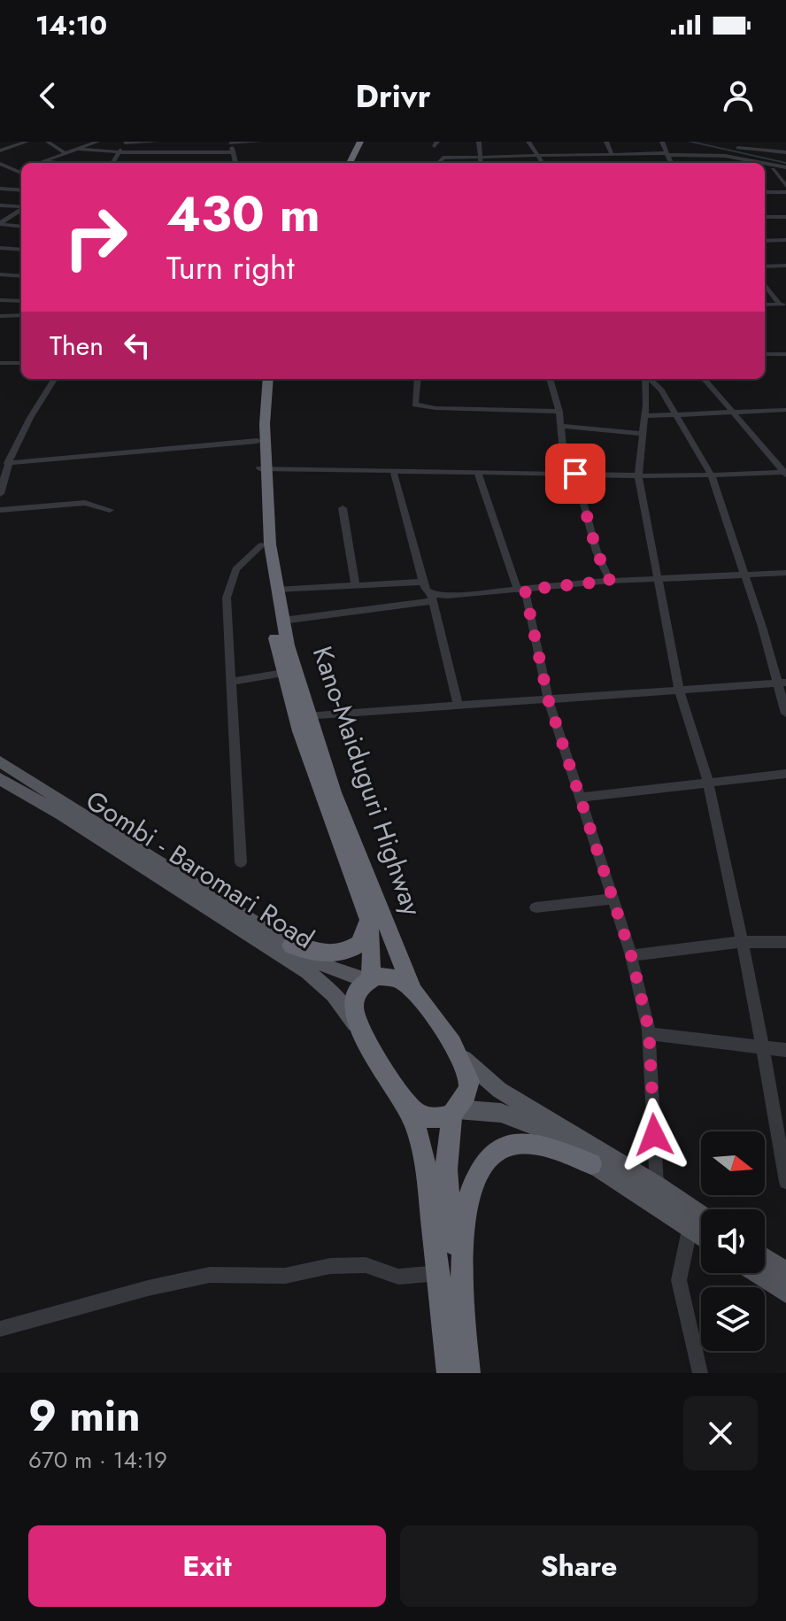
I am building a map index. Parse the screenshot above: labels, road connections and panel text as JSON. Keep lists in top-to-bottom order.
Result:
{
  "streets": {
    "highway": ["Kano-Maiduguri Highway"],
    "main road": ["Gombi - Baromari Road"]
  },
  "crossings": [
    ["Kano-Maiduguri Highway", "Gombi - Baromari Road"]
  ],
  "north": "right",
  "page": {
    "status": "14:10",
    "header": "Drivr",
    "turn": ["430 m", "Turn right"],
    "then": "Then",
    "heading": ["9 min", "670 m · 14:19"],
    "buttons": ["Exit", "Share"]
  }
}
